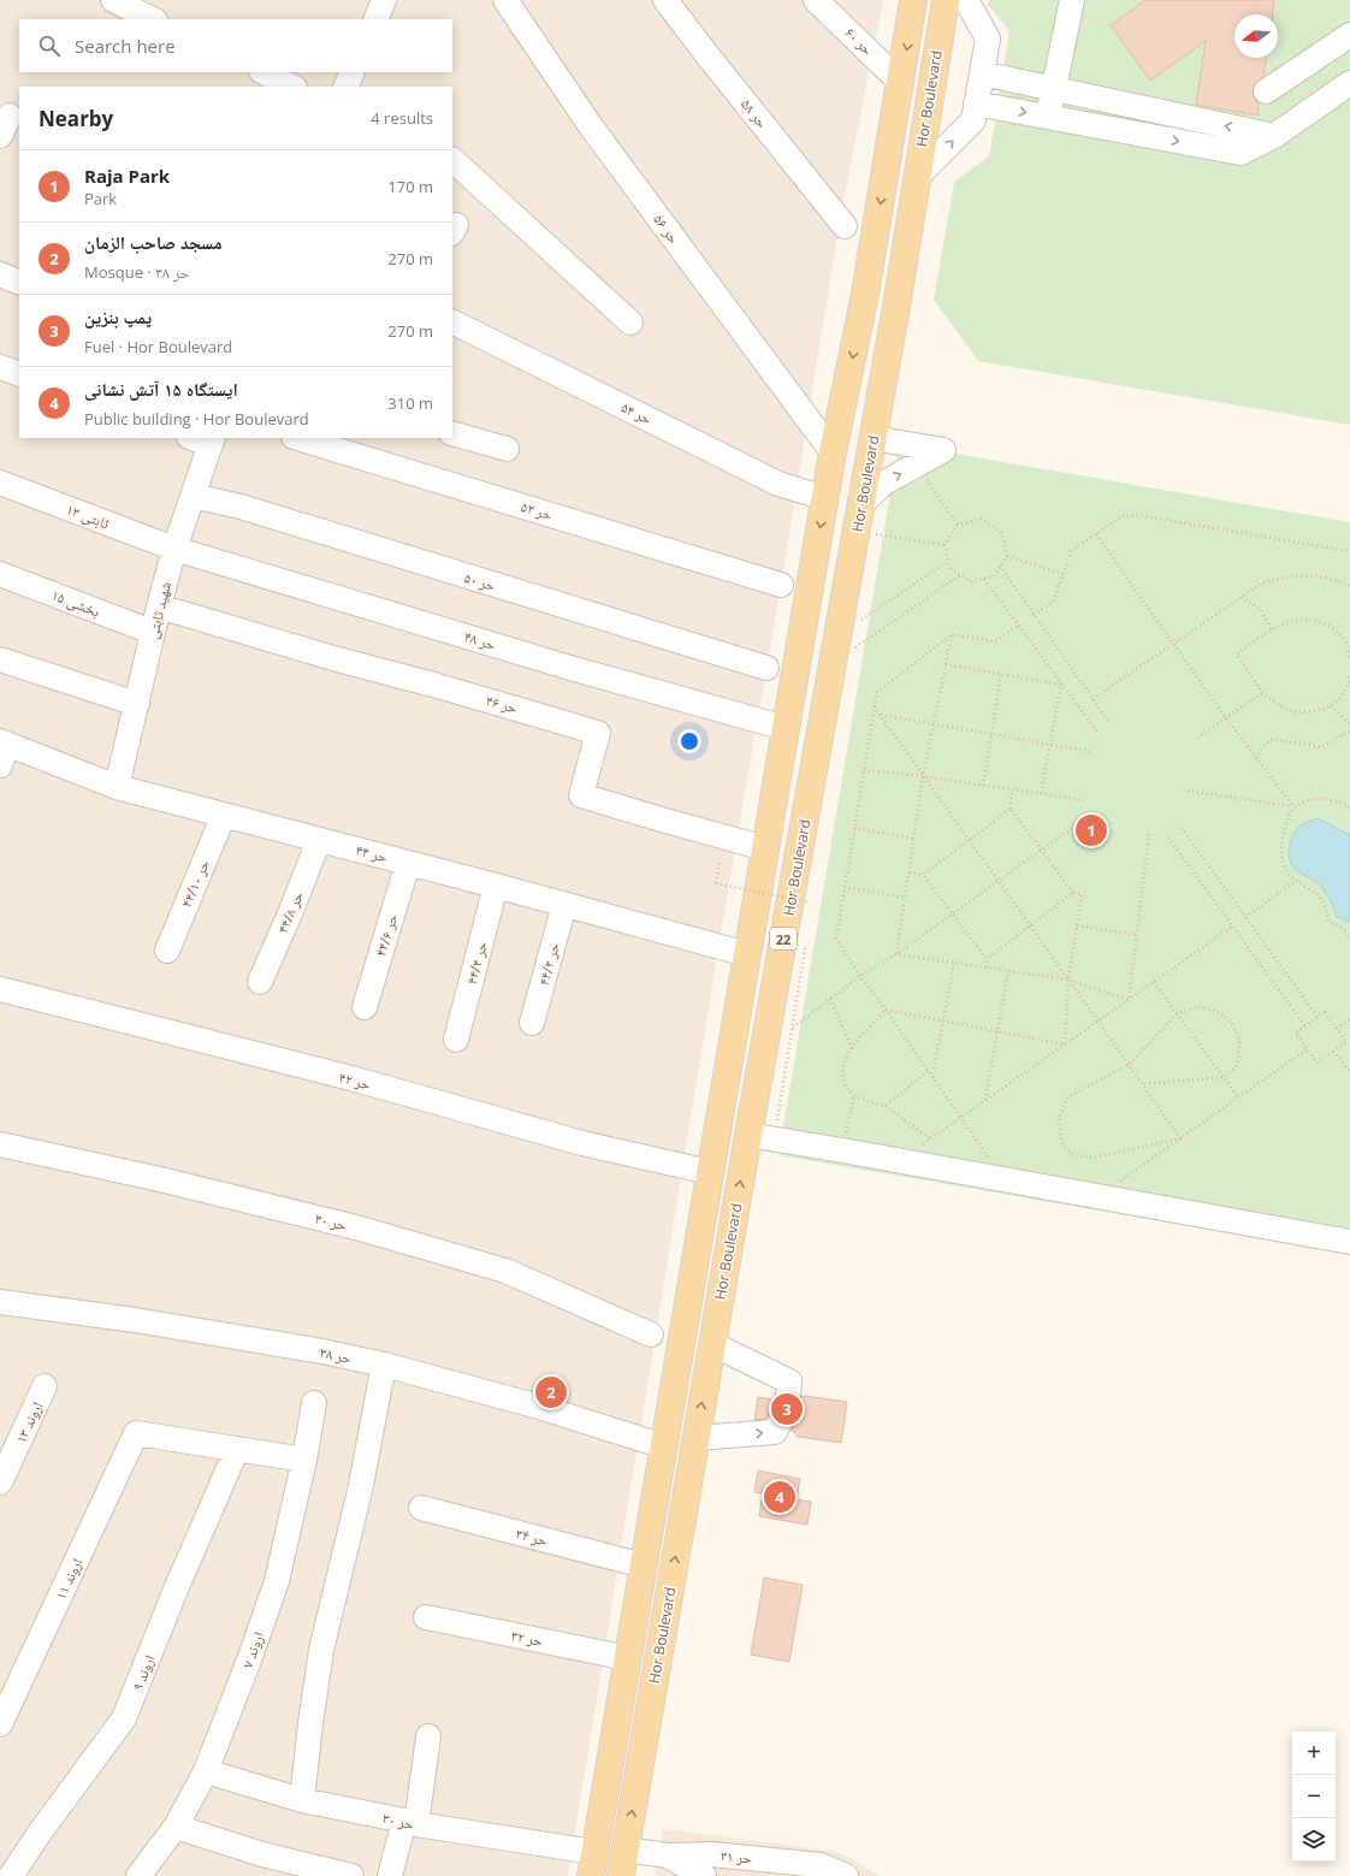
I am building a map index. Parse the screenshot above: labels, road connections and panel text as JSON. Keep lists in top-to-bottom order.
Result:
{
  "streets": {
    "main road": ["Hor Boulevard", "22"],
    "street": [
      "حر ۶۰",
      "حر ۵۸",
      "حر ۵۶",
      "حر ۵۴",
      "حر ۵۲",
      "ثابتی ۱۳",
      "حر ۵۰",
      "بخشی ۱۵",
      "شهید ثابتی",
      "حر ۴۸",
      "حر ۴۶",
      "حر ۴۴",
      "حر ۴۴/۱۰",
      "حر ۴۴/۸",
      "حر ۴۴/۶",
      "حر ۴۴/۴",
      "حر ۴۴/۲",
      "حر ۴۲",
      "حر ۴۰",
      "حر ۳۸",
      "اروند ۱۳",
      "حر ۳۴",
      "اروند ۱۱",
      "حر ۳۲",
      "اروند ۷",
      "اروند ۹",
      "حر ۳۰",
      "حر ۳۱"
    ]
  },
  "crossings": [
    ["حر ۶۰", "Hor Boulevard"],
    ["Hor Boulevard", "حر ۵۶"],
    ["Hor Boulevard", "حر ۵۴"],
    ["Hor Boulevard", "حر ۴۸"],
    ["Hor Boulevard", "حر ۴۶"],
    ["Hor Boulevard", "حر ۴۴"],
    ["Hor Boulevard", "حر ۴۲"],
    ["Hor Boulevard", "حر ۳۸"],
    ["Hor Boulevard", "حر ۳۴"],
    ["Hor Boulevard", "حر ۳۲"],
    ["Hor Boulevard", "حر ۳۰"],
    ["Hor Boulevard", "حر ۳۱"],
    ["ثابتی ۱۳", "شهید ثابتی"],
    ["ثابتی ۱۳", "حر ۴۸"],
    ["حر ۵۰", "شهید ثابتی"],
    ["بخشی ۱۵", "شهید ثابتی"],
    ["شهید ثابتی", "حر ۴۸"],
    ["شهید ثابتی", "حر ۴۶"],
    ["شهید ثابتی", "حر ۴۴"],
    ["حر ۴۴", "حر ۴۴/۱۰"],
    ["حر ۴۴", "حر ۴۴/۸"],
    ["حر ۴۴", "حر ۴۴/۶"],
    ["حر ۴۴", "حر ۴۴/۴"],
    ["حر ۴۴", "حر ۴۴/۲"],
    ["اروند ۱۱", "اروند ۹"],
    ["اروند ۷", "حر ۳۰"]
  ],
  "north": "left",
  "page": {
    "search": "Search here",
    "heading": ["Nearby", "4 results"],
    "list": [
      {
        "mark": "1",
        "name": "Raja Park",
        "note": "Park",
        "value": "170 m"
      },
      {
        "mark": "2",
        "name": "مسجد صاحب الزمان",
        "note": "Mosque · حر ۳۸",
        "value": "270 m"
      },
      {
        "mark": "3",
        "name": "پمپ بنزین",
        "note": "Fuel · Hor Boulevard",
        "value": "270 m"
      },
      {
        "mark": "4",
        "name": "ایستگاه ۱۵ آتش نشانی",
        "note": "Public building · Hor Boulevard",
        "value": "310 m"
      }
    ],
    "pins": [
      "1",
      "2",
      "3",
      "4"
    ],
    "map_buttons": ["+", "−"]
  }
}
